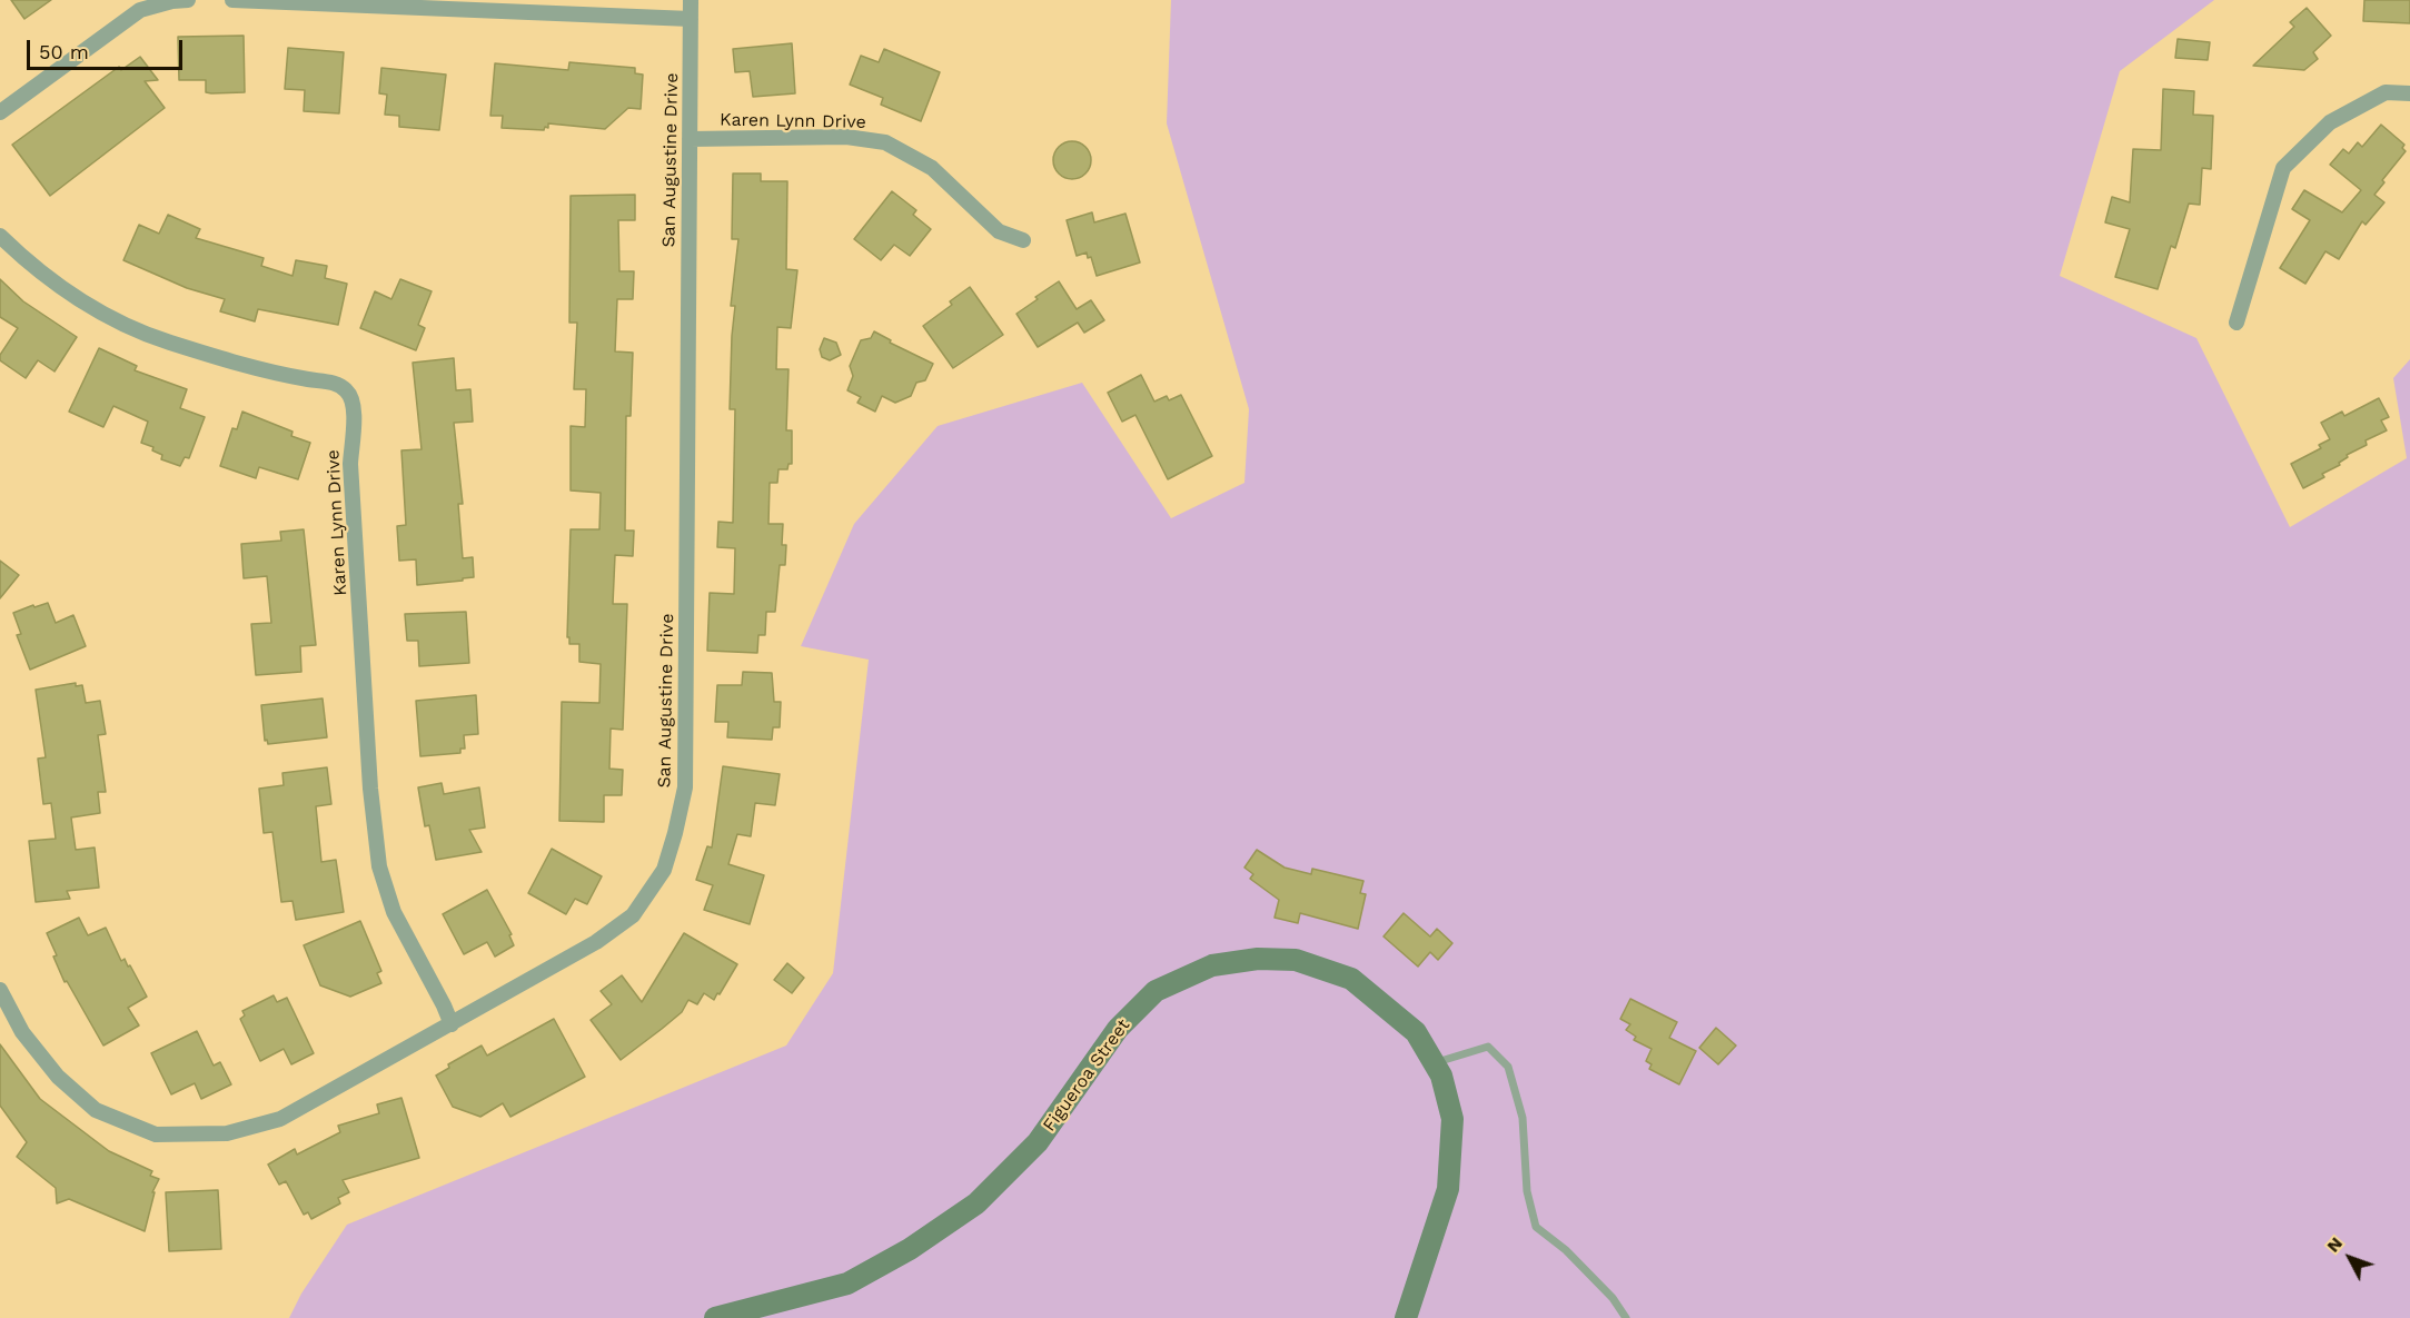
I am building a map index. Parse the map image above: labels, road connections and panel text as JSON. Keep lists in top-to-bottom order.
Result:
{
  "streets": {
    "street": ["Karen Lynn Drive", "San Augustine Drive", "Figueroa Street"]
  },
  "crossings": [
    ["Karen Lynn Drive", "San Augustine Drive"]
  ],
  "scale_bar": "50 m",
  "north": "top left"
}
